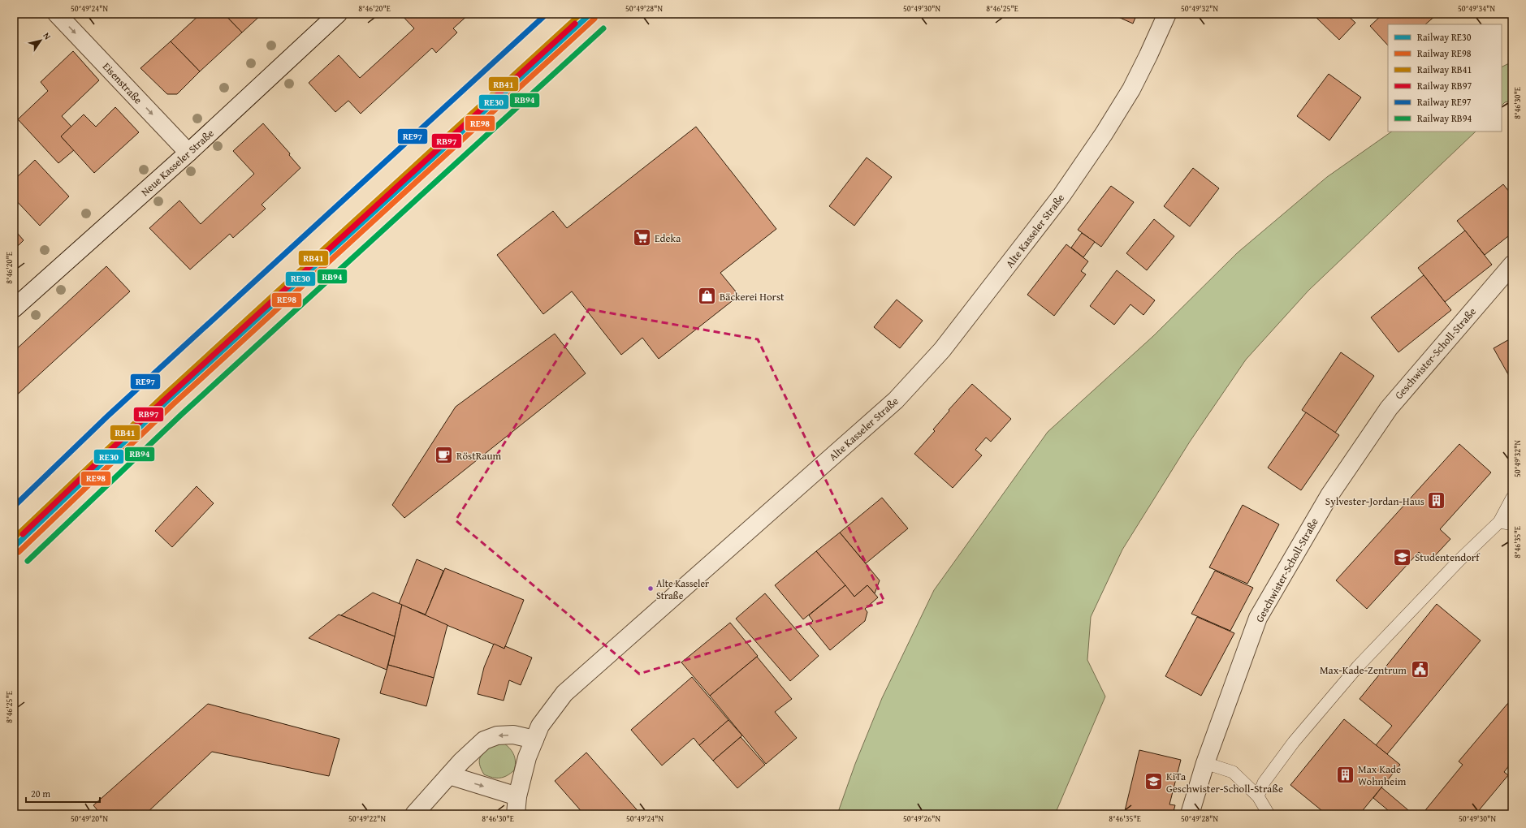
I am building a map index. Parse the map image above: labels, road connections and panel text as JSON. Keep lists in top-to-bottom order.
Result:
{
  "streets": {
    "street": [
      "Eisenstraße",
      "Neue Kasseler Straße",
      "Alte Kasseler Straße",
      "Geschwister-Scholl-Straße"
    ]
  },
  "crossings": [
    ["Eisenstraße", "Neue Kasseler Straße"]
  ],
  "one_way": ["Eisenstraße"],
  "places": {
    "supermarket": ["Edeka"],
    "shop": ["Bäckerei Horst"],
    "cafe": ["RöstRaum"],
    "building": ["Sylvester-Jordan-Haus", "Max Kade Wohnheim"],
    "school or university": ["Studentendorf", "KiTa Geschwister-Scholl-Straße"],
    "other": ["Alte Kasseler Straße"],
    "public building": ["Max-Kade-Zentrum"]
  },
  "lines": [
    "rail line RE30",
    "rail line RB41",
    "rail line RE97",
    "rail line RE98",
    "rail line RB97",
    "rail line RB94"
  ],
  "legend": [
    "Railway RE30",
    "Railway RE98",
    "Railway RB41",
    "Railway RB97",
    "Railway RE97",
    "Railway RB94"
  ],
  "scale_bar": "20 m",
  "north": "top right",
  "coordinates": [
    "50°49'24\"N",
    "8°46'20\"E",
    "50°49'28\"N",
    "50°49'30\"N",
    "8°46'25\"E",
    "50°49'32\"N",
    "50°49'34\"N",
    "8°46'30\"E",
    "8°46'35\"E",
    "50°49'20\"N",
    "50°49'22\"N",
    "50°49'26\"N"
  ]
}
